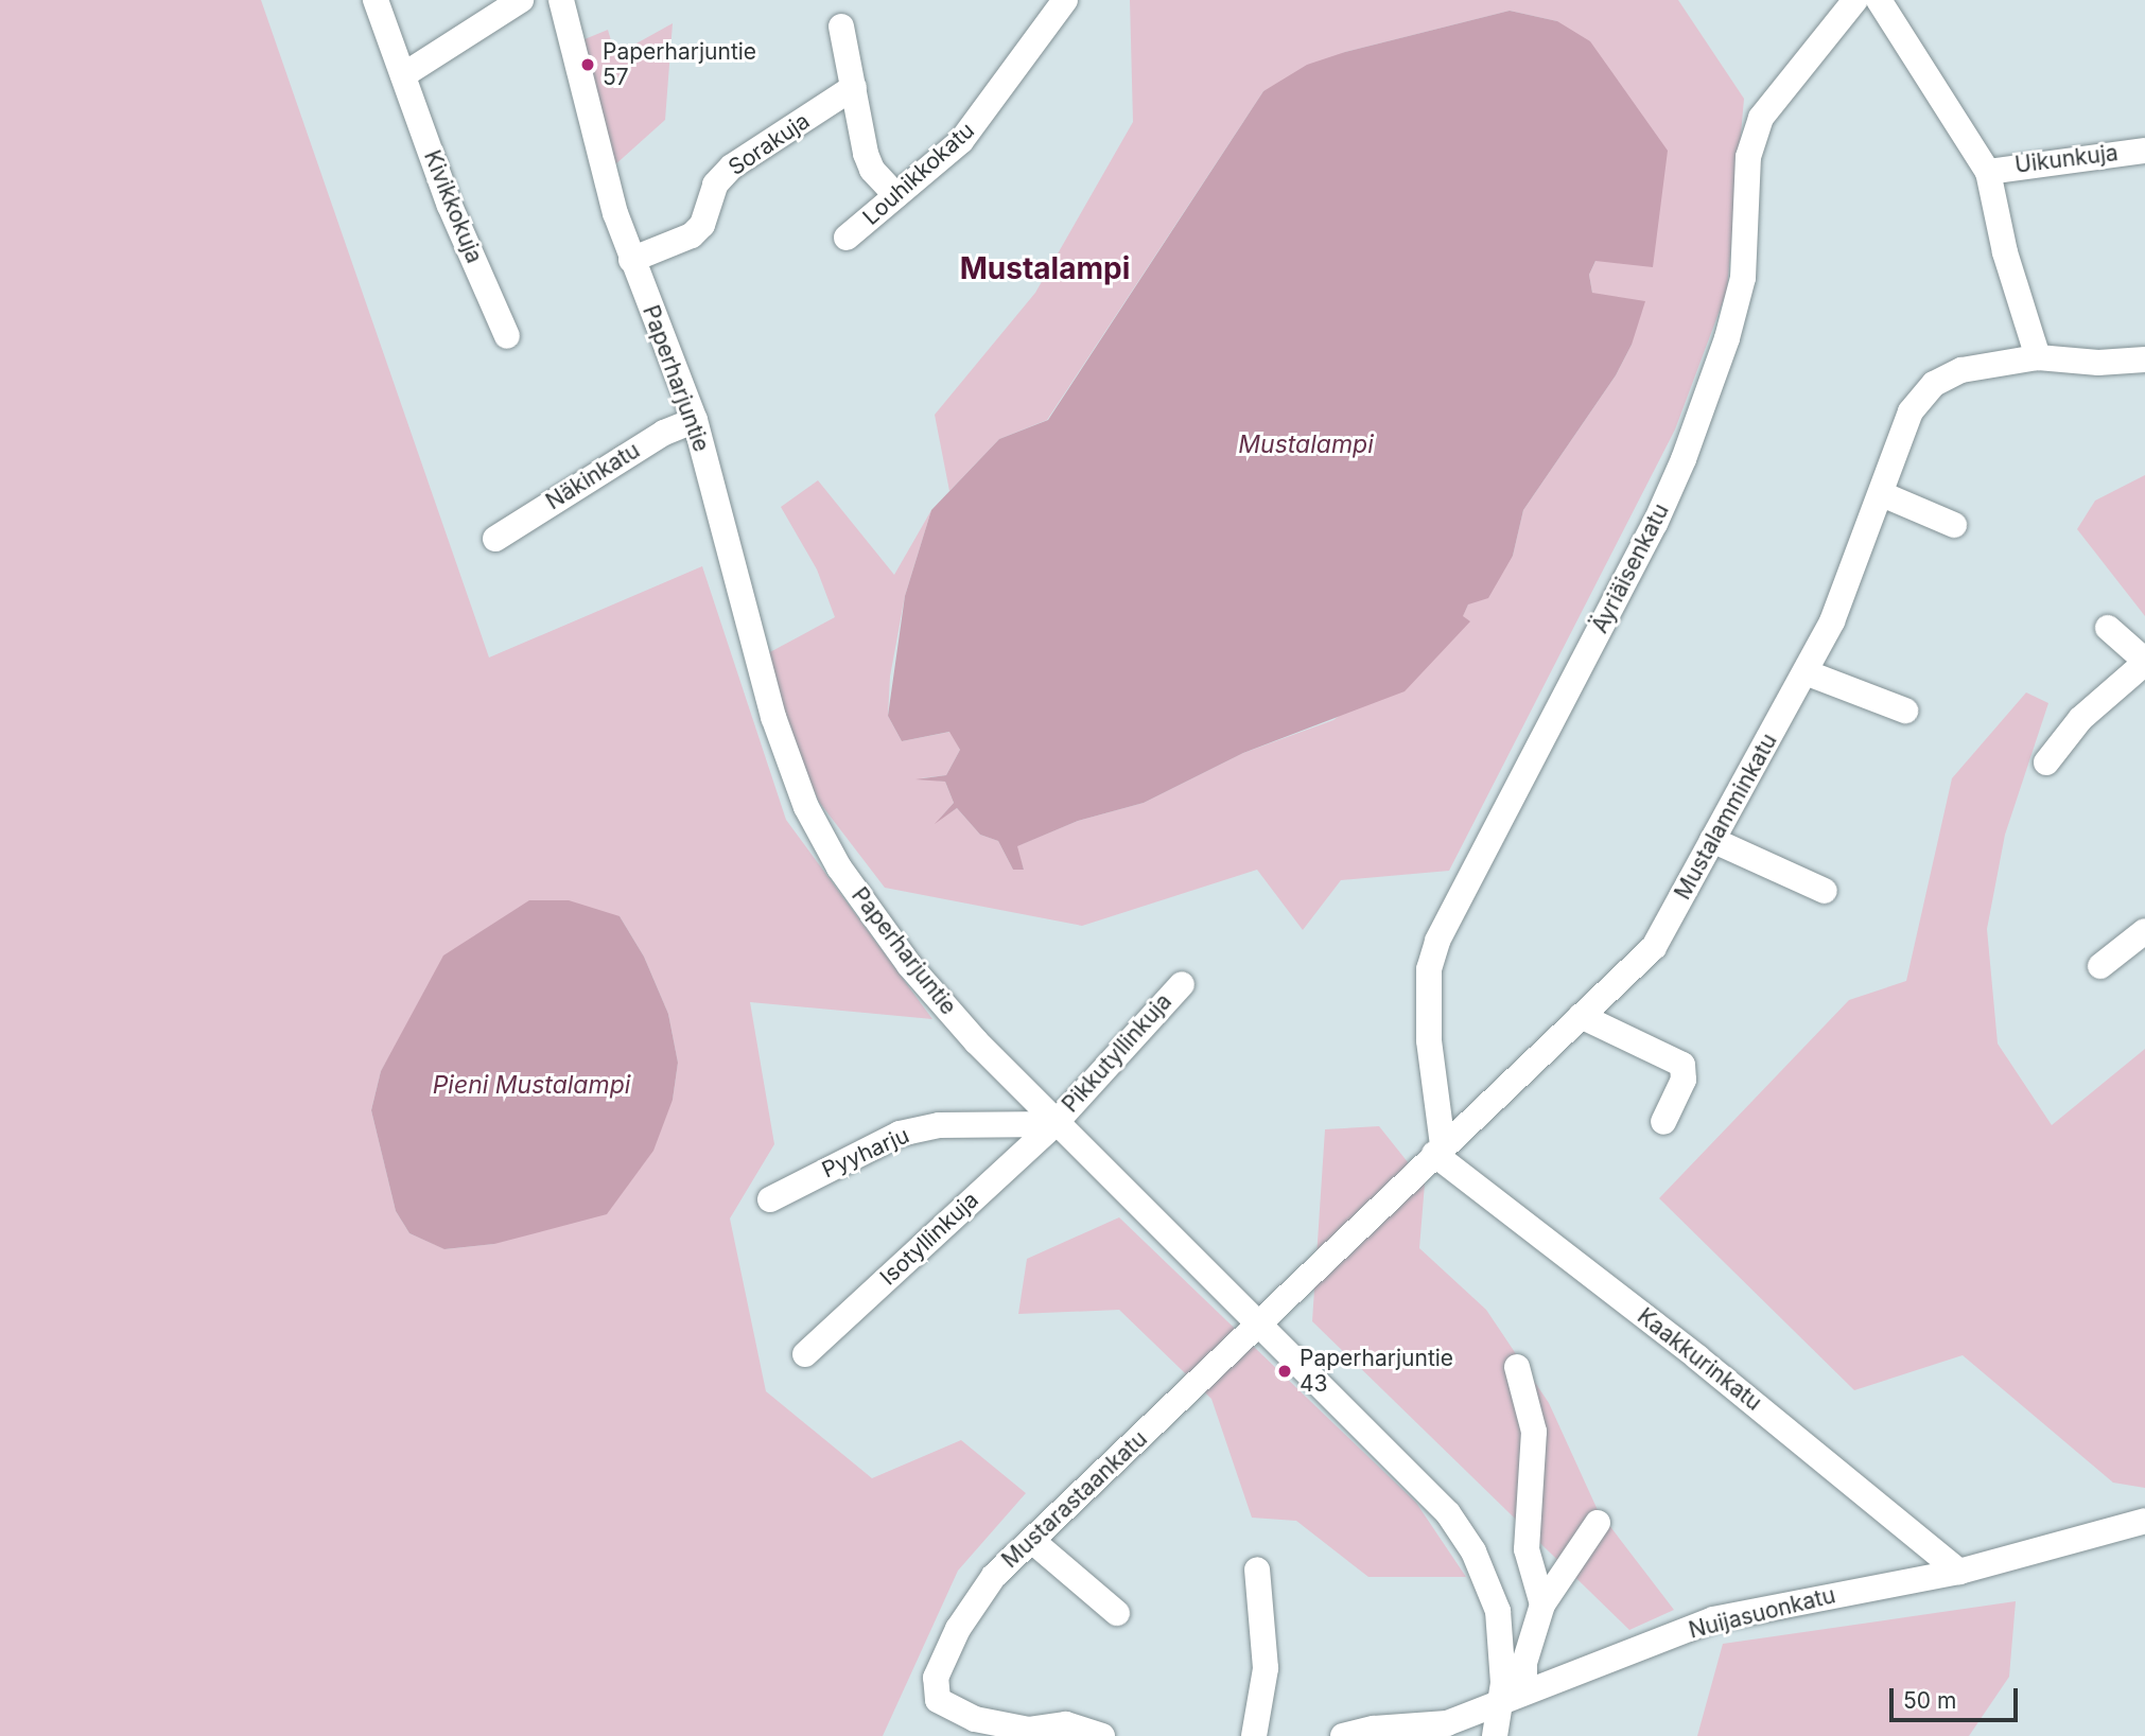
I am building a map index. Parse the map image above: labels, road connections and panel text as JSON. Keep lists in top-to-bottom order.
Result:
{
  "streets": {
    "street": [
      "Sorakuja",
      "Uikunkuja",
      "Louhikkokatu",
      "Kivikkokuja",
      "Paperharjuntie",
      "Näkinkatu",
      "Äyriäisenkatu",
      "Mustalamminkatu",
      "Pikkutyllinkuja",
      "Pyyharju",
      "Isotyllinkuja",
      "Kaakkurinkatu",
      "Mustarastaankatu",
      "Nuijasuonkatu"
    ]
  },
  "crossings": [
    ["Sorakuja", "Paperharjuntie"],
    ["Paperharjuntie", "Näkinkatu"],
    ["Paperharjuntie", "Mustalamminkatu"],
    ["Paperharjuntie", "Pikkutyllinkuja"],
    ["Paperharjuntie", "Pyyharju"],
    ["Paperharjuntie", "Isotyllinkuja"],
    ["Paperharjuntie", "Mustarastaankatu"],
    ["Paperharjuntie", "Nuijasuonkatu"],
    ["Äyriäisenkatu", "Mustalamminkatu"],
    ["Äyriäisenkatu", "Kaakkurinkatu"],
    ["Mustalamminkatu", "Kaakkurinkatu"],
    ["Mustalamminkatu", "Mustarastaankatu"],
    ["Pikkutyllinkuja", "Pyyharju"],
    ["Pikkutyllinkuja", "Isotyllinkuja"],
    ["Pyyharju", "Isotyllinkuja"],
    ["Kaakkurinkatu", "Nuijasuonkatu"]
  ],
  "districts": ["Mustalampi"],
  "water": ["Mustalampi", "Pieni Mustalampi"],
  "places": ["Paperharjuntie 57", "Paperharjuntie 43"],
  "scale_bar": "50 m"
}
